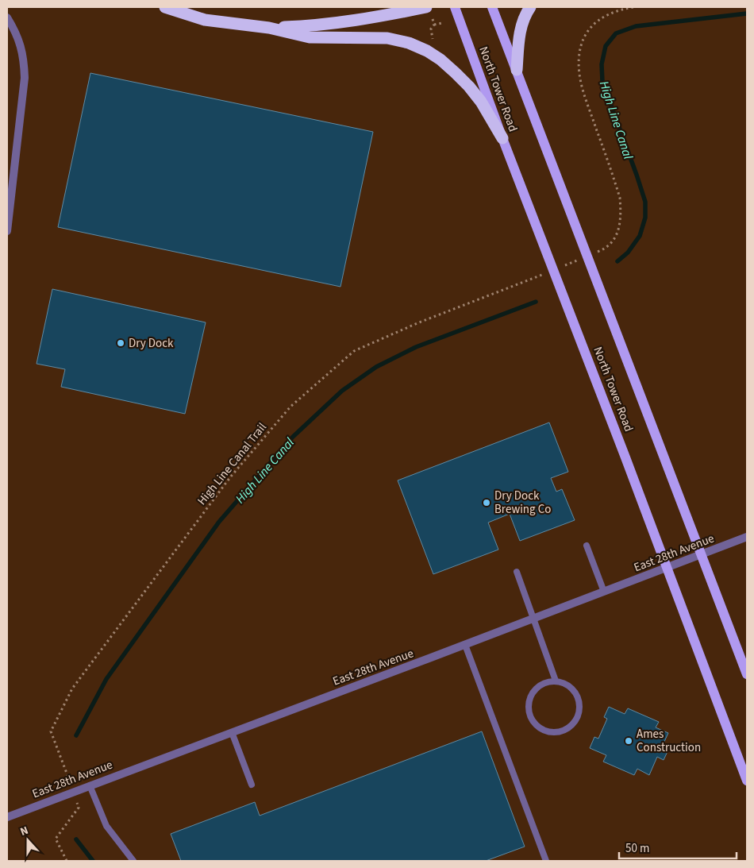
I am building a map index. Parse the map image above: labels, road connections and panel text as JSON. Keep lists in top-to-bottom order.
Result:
{
  "streets": {
    "main road": ["North Tower Road"],
    "street": ["East 28th Avenue"],
    "path": ["High Line Canal Trail"]
  },
  "crossings": [
    ["North Tower Road", "High Line Canal Trail"],
    ["North Tower Road", "East 28th Avenue"]
  ],
  "water": ["High Line Canal"],
  "places": ["Dry Dock", "Dry Dock Brewing Co", "Ames Construction"],
  "scale_bar": "50 m",
  "north": "top"
}
